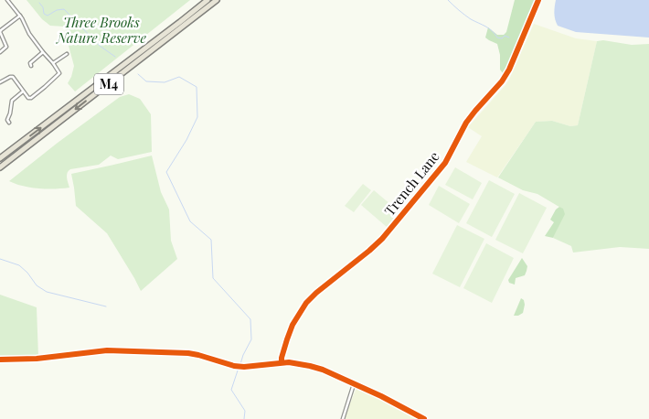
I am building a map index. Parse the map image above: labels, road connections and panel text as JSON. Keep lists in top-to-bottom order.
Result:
{
  "streets": {
    "highway": ["M4"],
    "street": ["Trench Lane"]
  },
  "parks": ["Three Brooks Nature Reserve"]
}
